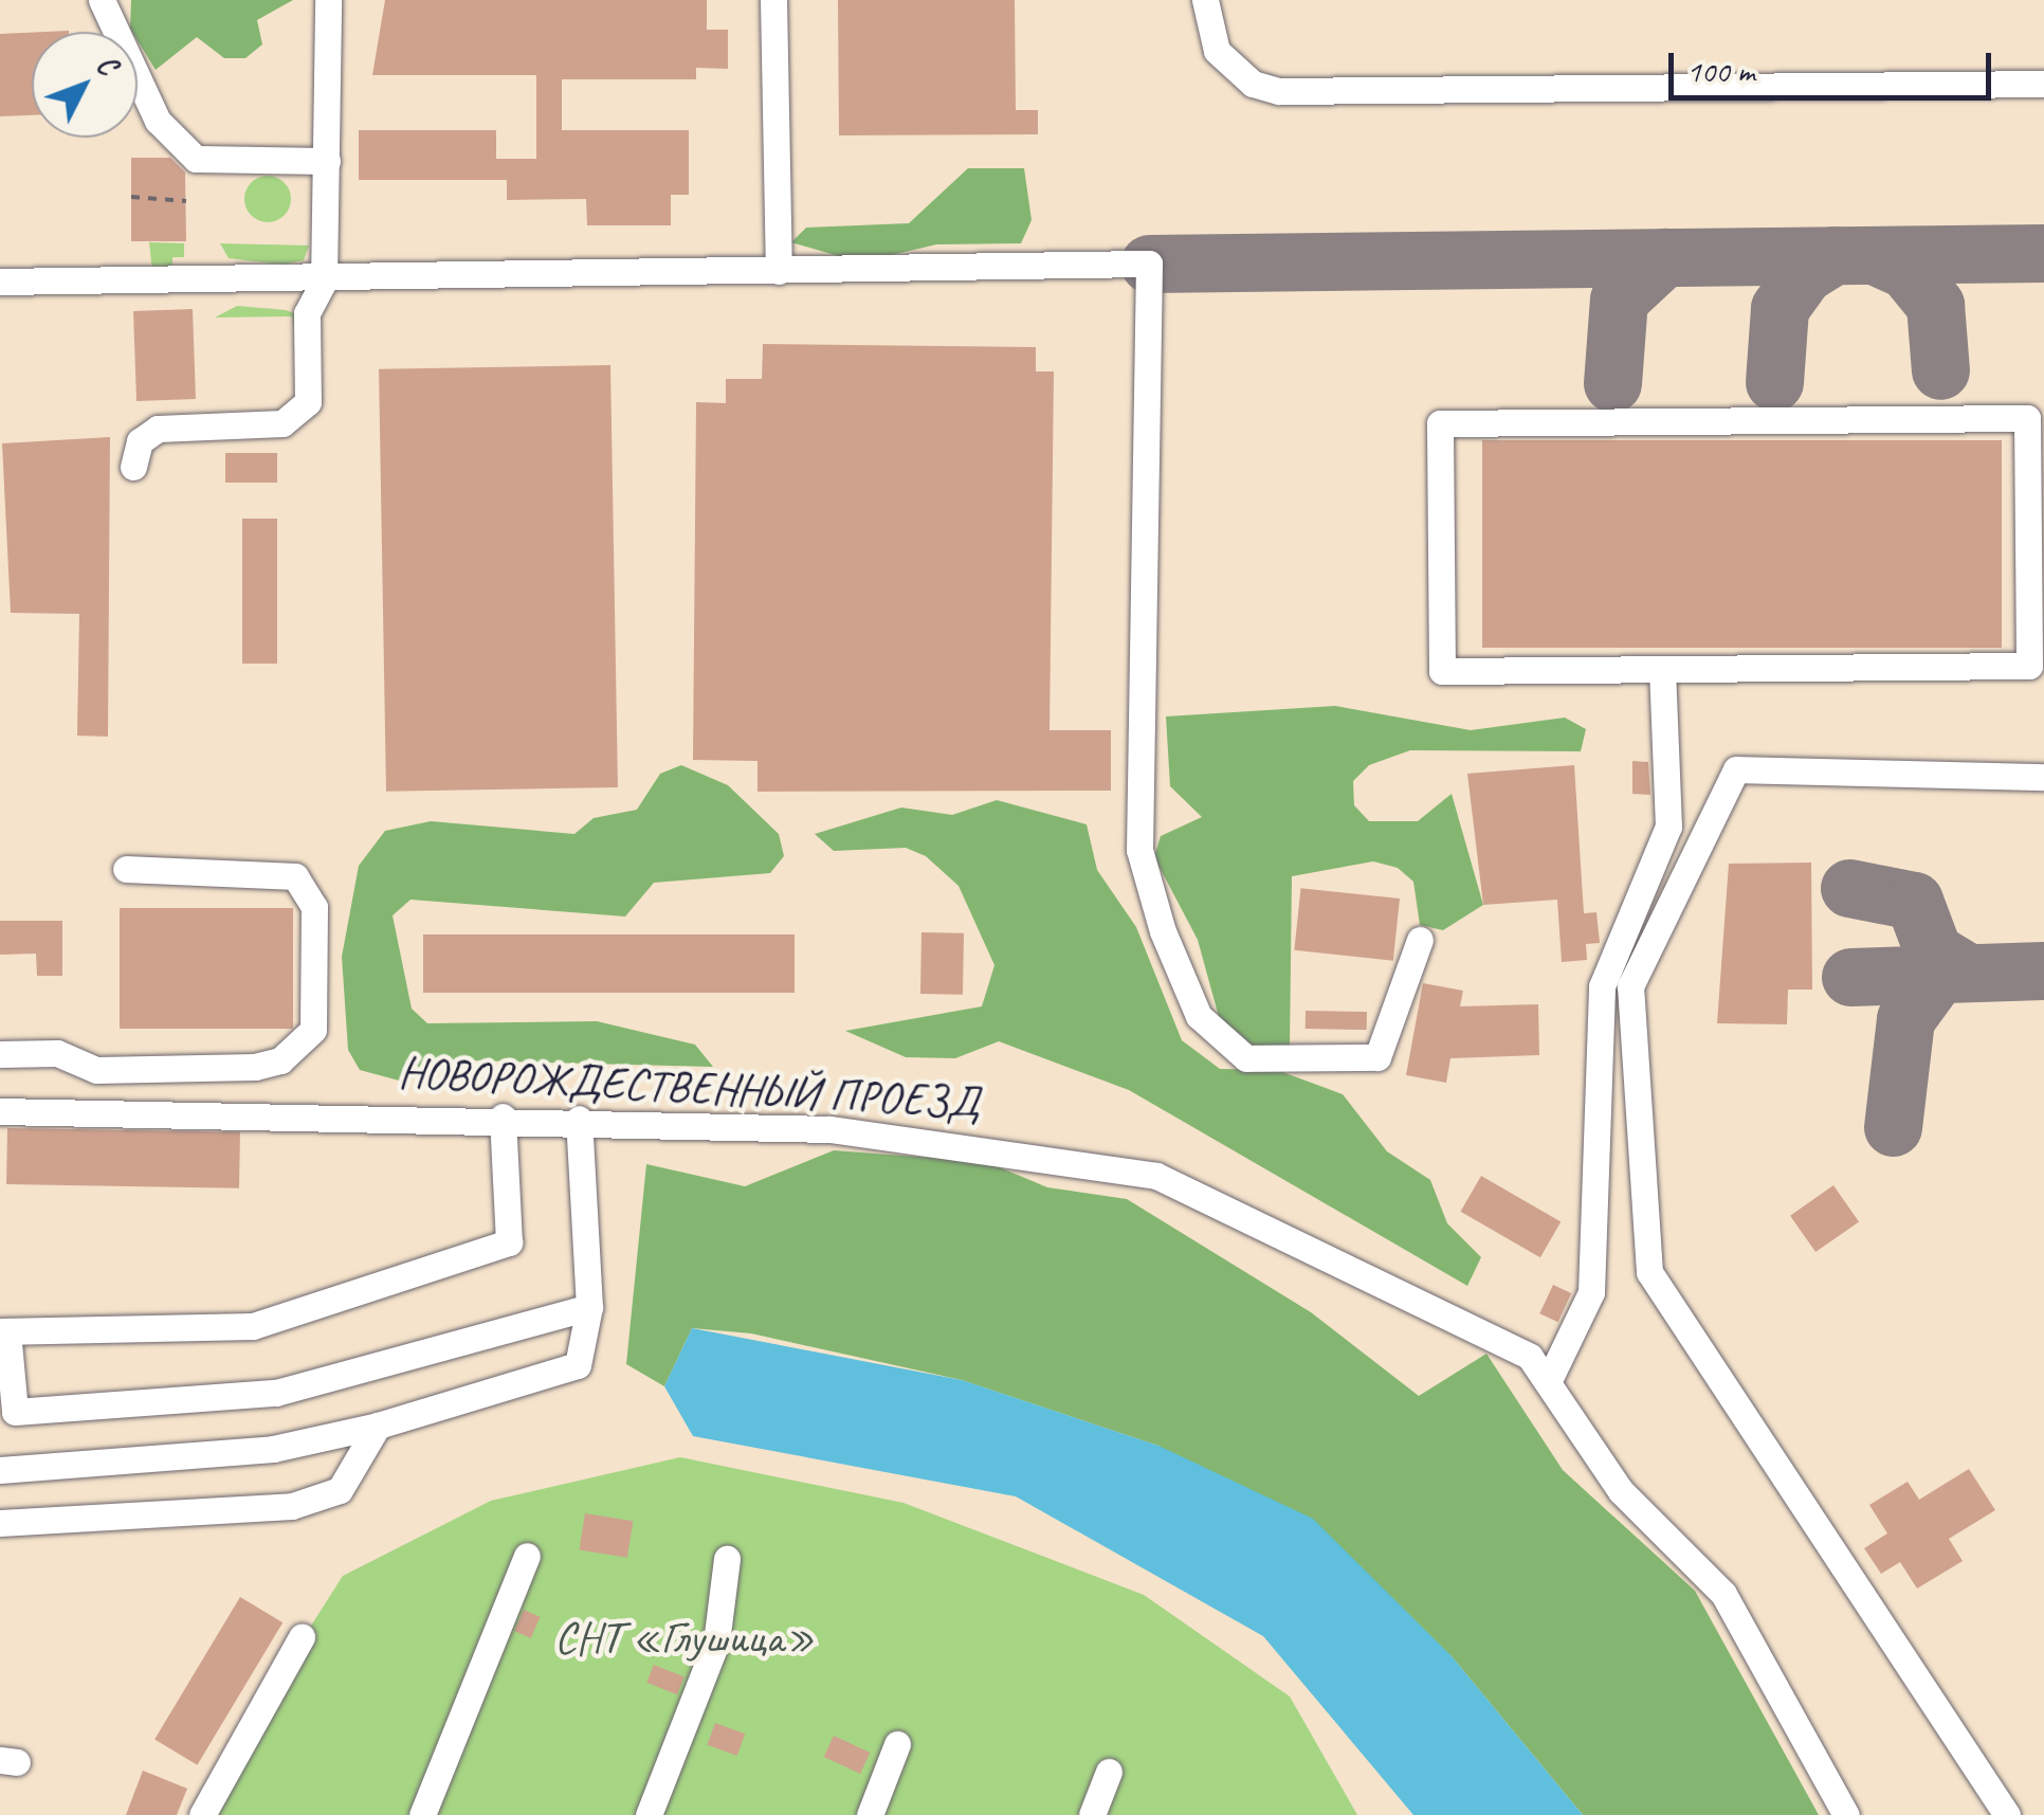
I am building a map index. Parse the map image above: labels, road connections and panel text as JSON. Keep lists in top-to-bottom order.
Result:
{
  "streets": {
    "street": ["НОВОРОЖДЕСТВЕННЫЙ ПРОЕЗД"]
  },
  "parks": ["СНТ «Глушица»"],
  "scale_bar": "100 m",
  "north": "top right"
}
